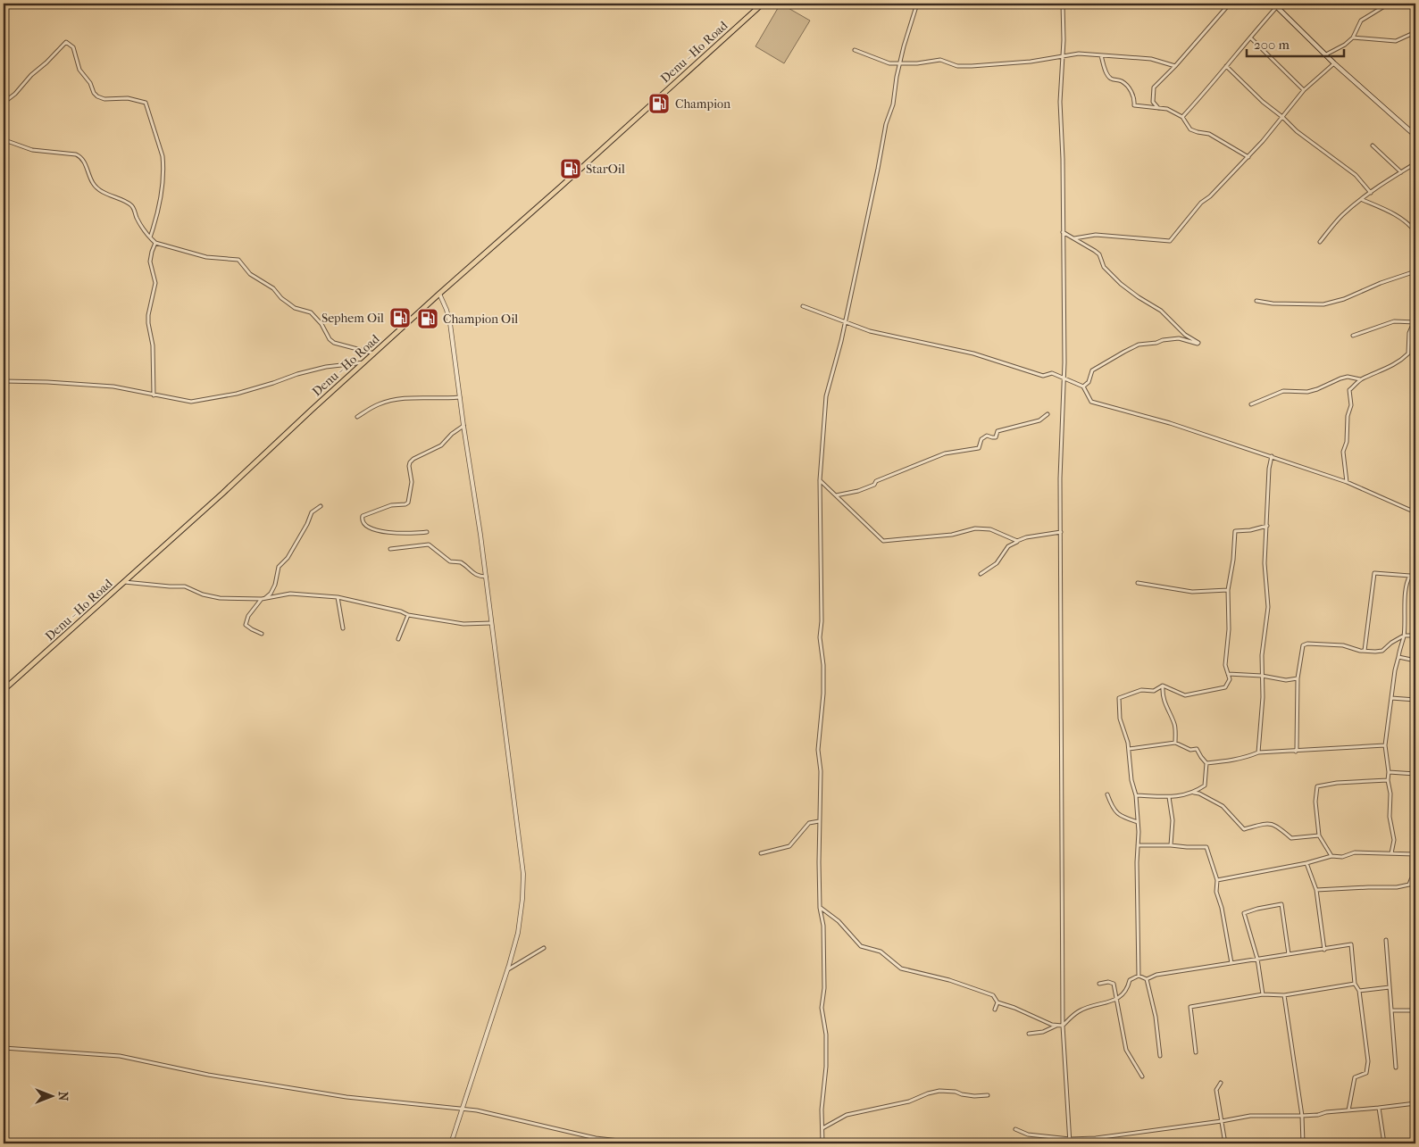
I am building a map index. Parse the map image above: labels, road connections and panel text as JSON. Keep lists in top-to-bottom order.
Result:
{
  "streets": {
    "main road": ["Denu - Ho Road"]
  },
  "places": {
    "fuel station": [
      "Champion",
      "StarOil",
      "Sephem Oil",
      "Champion Oil"
    ]
  },
  "scale_bar": "200 m",
  "north": "right"
}
